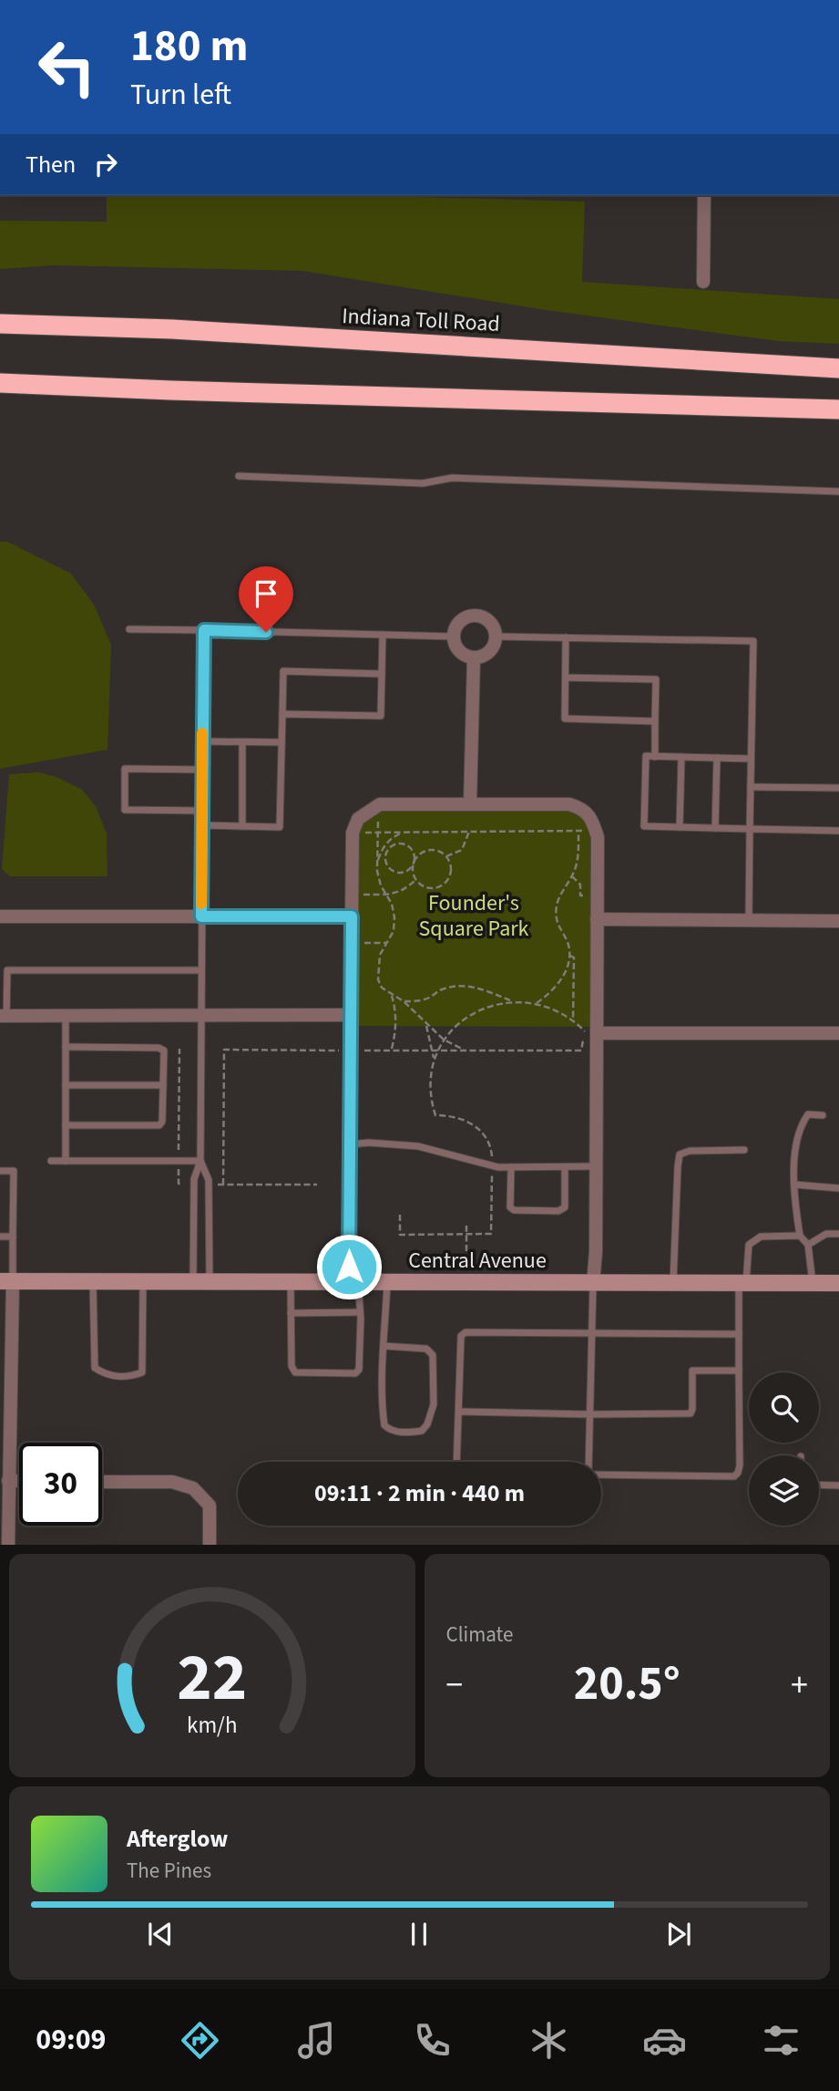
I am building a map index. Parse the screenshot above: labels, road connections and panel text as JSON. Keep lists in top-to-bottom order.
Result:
{
  "streets": {
    "highway": ["Indiana Toll Road"],
    "main road": ["Central Avenue"]
  },
  "parks": ["Founder's Square Park"],
  "page": {
    "turn": ["180 m", "Turn left"],
    "then": "Then",
    "limit": "30",
    "trip": "09:11 · 2 min · 440 m",
    "tile": "Climate",
    "heat": ["−", "20.5°", "+"],
    "song": ["Afterglow", "The Pines"],
    "tabs": "09:09",
    "gauge": ["22", "km/h"]
  }
}
